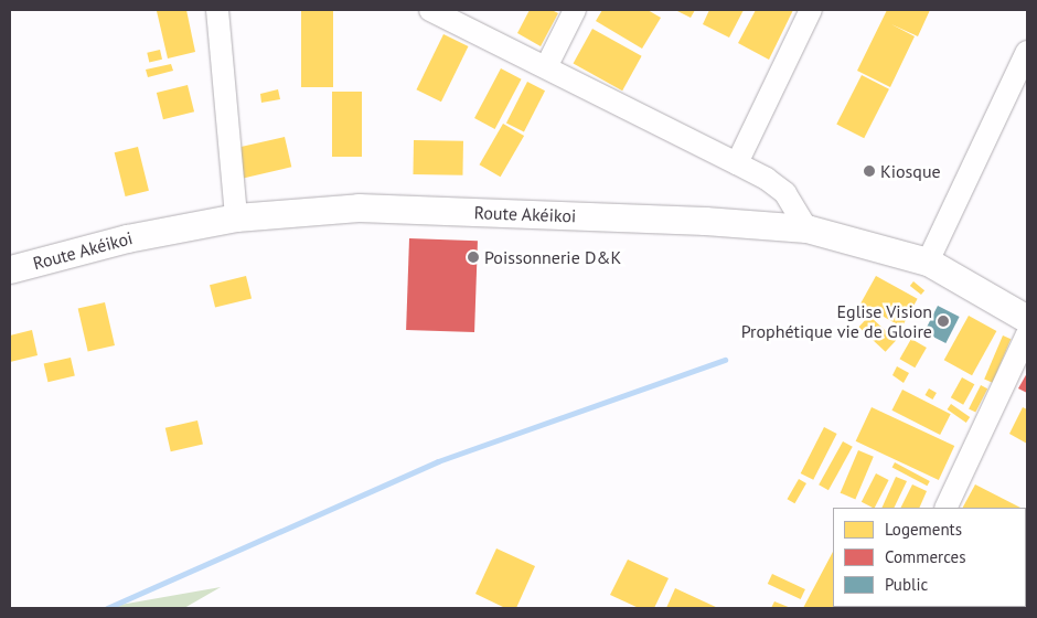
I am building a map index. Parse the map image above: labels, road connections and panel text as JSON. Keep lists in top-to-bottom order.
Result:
{
  "streets": {
    "street": ["Route Akéikoi"]
  },
  "places": ["Kiosque", "Poissonnerie D&K", "Eglise Vision Prophétique vie de Gloire"],
  "legend": ["Logements", "Commerces", "Public"]
}
